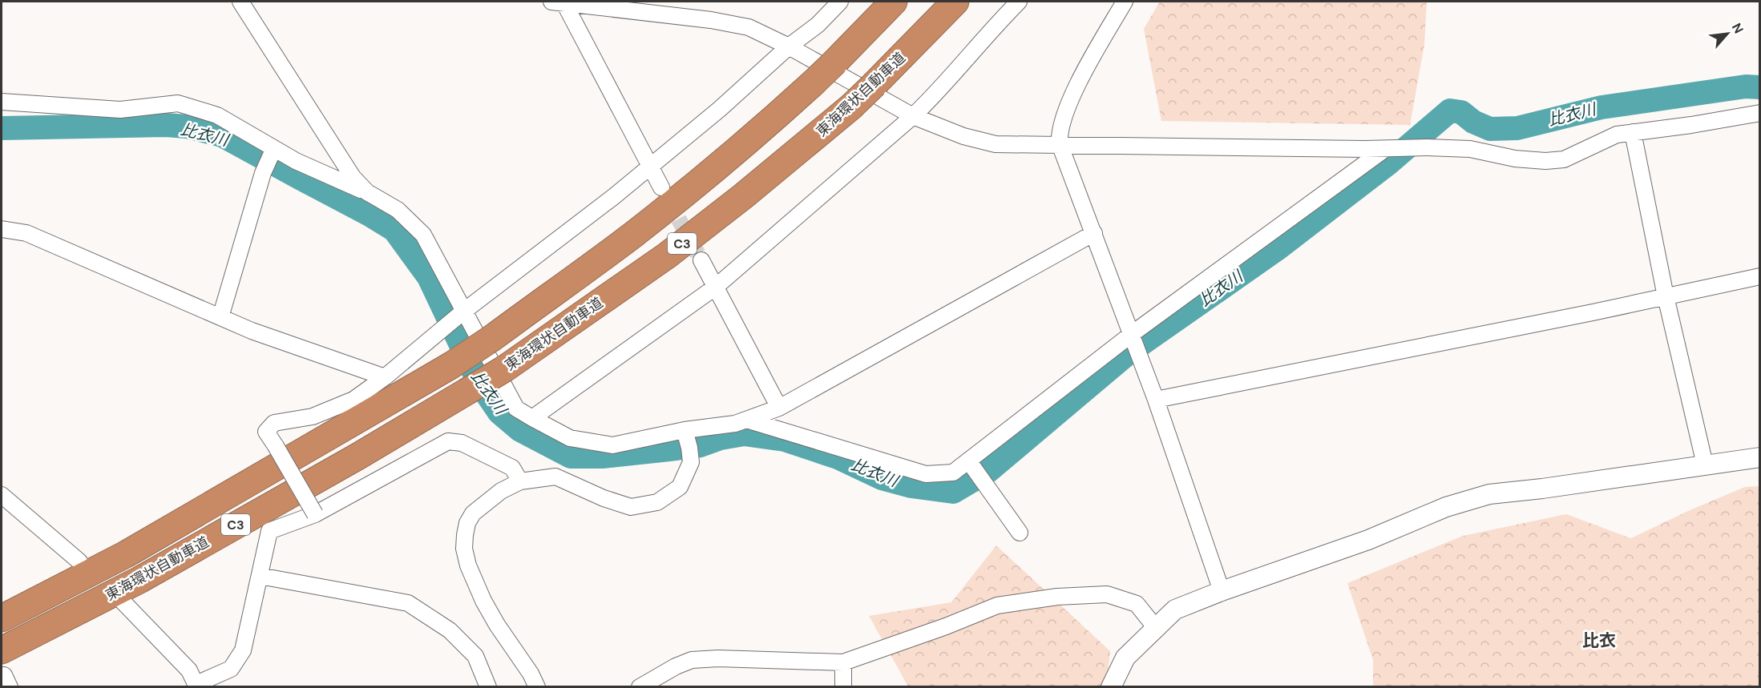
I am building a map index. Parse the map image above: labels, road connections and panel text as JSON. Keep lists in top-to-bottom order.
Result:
{
  "streets": {
    "highway": ["東海環状自動車道", "C3"]
  },
  "districts": ["比衣"],
  "water": ["比衣川"],
  "north": "top right"
}
